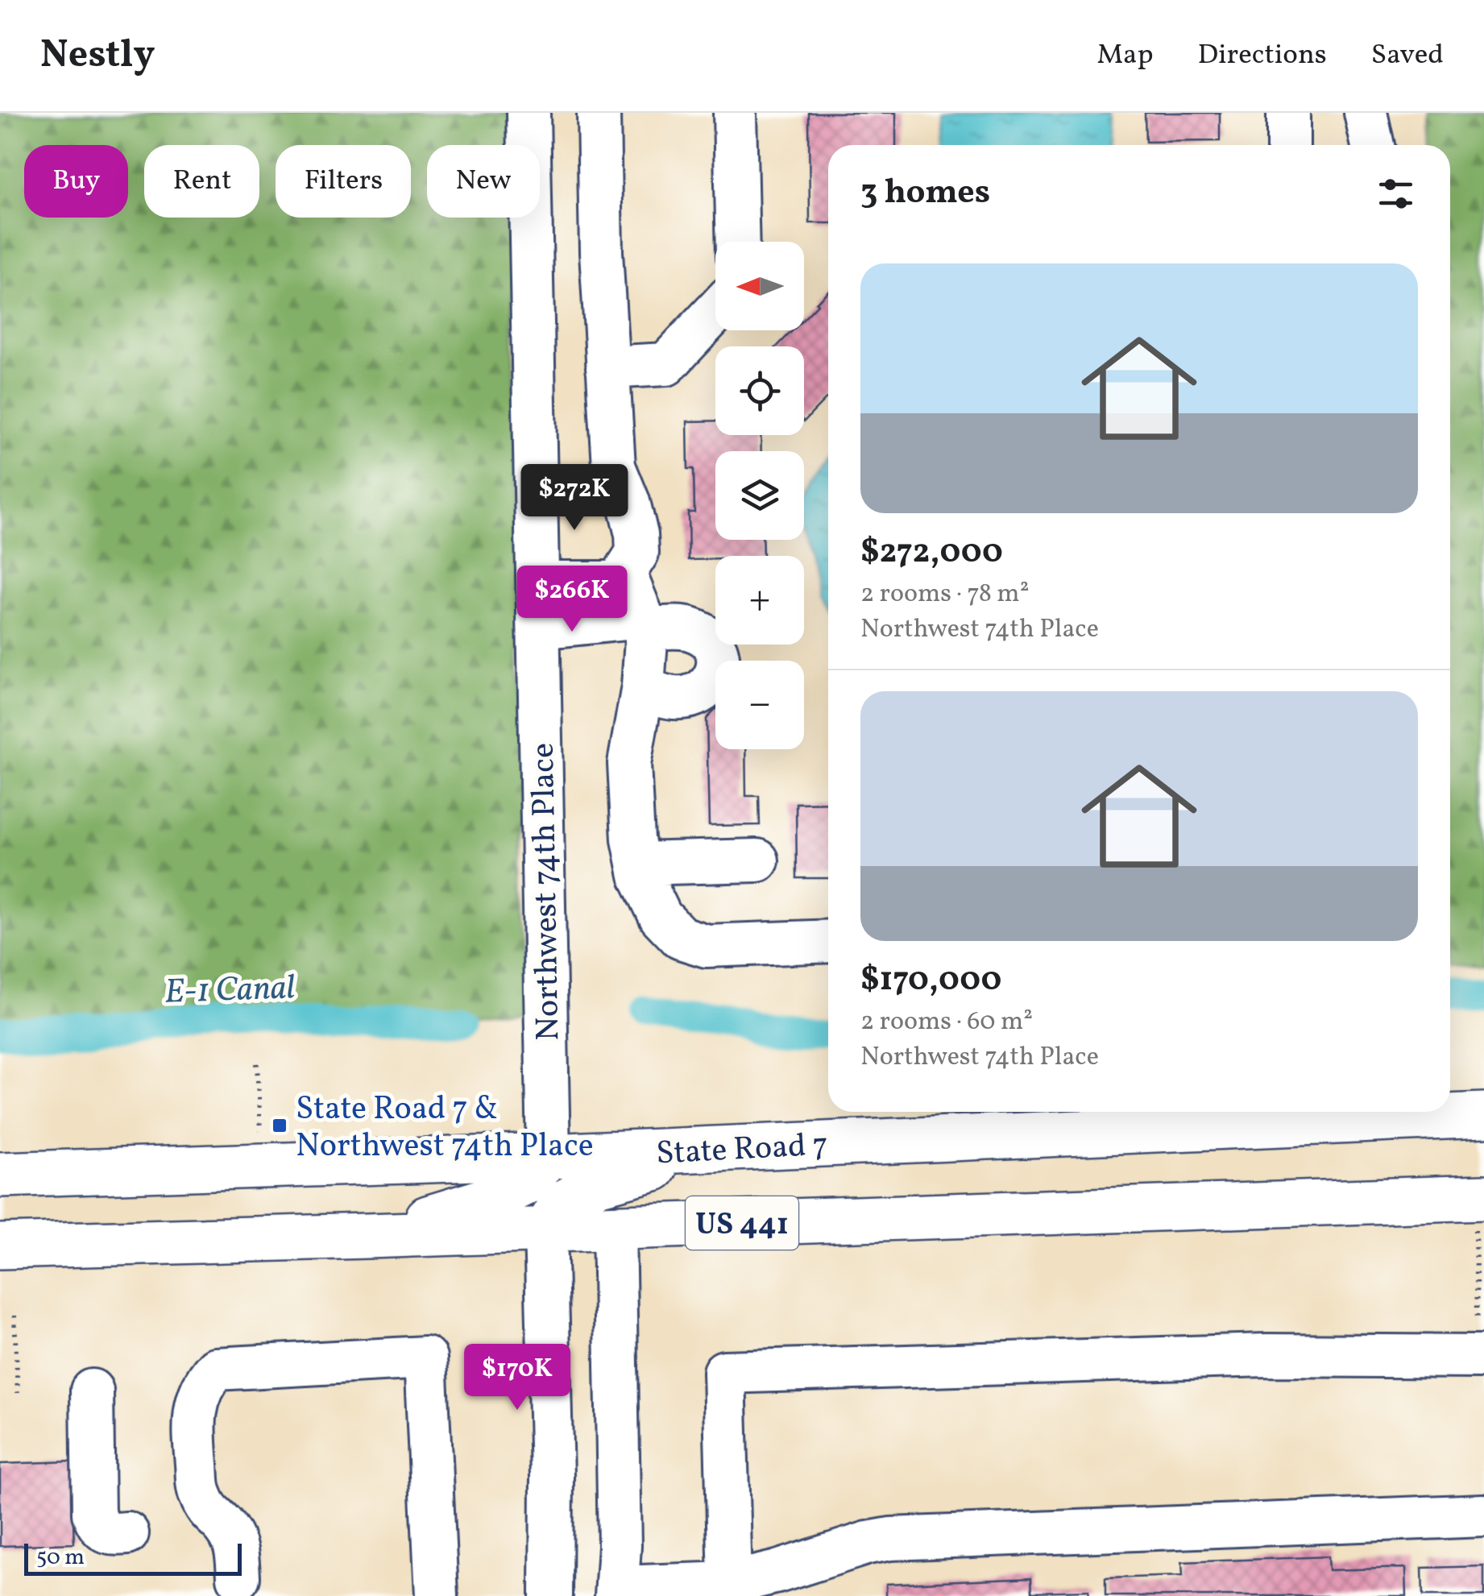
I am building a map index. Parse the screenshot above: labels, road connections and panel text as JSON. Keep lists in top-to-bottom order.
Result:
{
  "streets": {
    "main road": ["State Road 7", "US 441"],
    "street": ["Northwest 74th Place"]
  },
  "crossings": [
    ["Northwest 74th Place", "State Road 7"]
  ],
  "water": ["E-1 Canal"],
  "places": {
    "transit": ["State Road 7 & Northwest 74th Place"]
  },
  "scale_bar": "50 m",
  "north": "left",
  "page": {
    "header": "Nestly",
    "nav": ["Map", "Directions", "Saved"],
    "chip": [
      "Buy",
      "Rent",
      "Filters",
      "New"
    ],
    "heading": "3 homes",
    "map_buttons": ["+", "−"],
    "list": [
      {
        "name": "$272,000",
        "note": "2 rooms · 78 m² · Northwest 74th Place"
      },
      {
        "name": "$170,000",
        "note": "2 rooms · 60 m² · Northwest 74th Place"
      }
    ],
    "price": ["$272K", "$266K", "$170K"],
    "scale": "50 m"
  }
}
